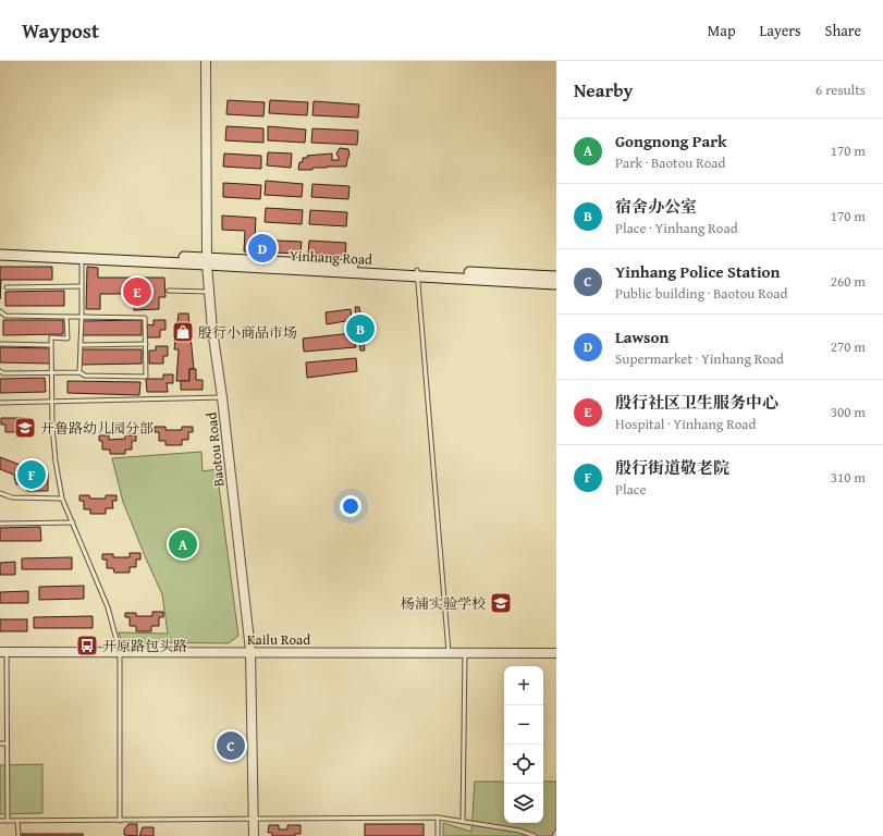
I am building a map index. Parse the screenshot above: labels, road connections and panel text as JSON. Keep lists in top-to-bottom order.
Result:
{
  "streets": {
    "main road": ["Yinhang Road"],
    "street": ["Baotou Road", "Kailu Road"]
  },
  "crossings": [
    ["Yinhang Road", "Baotou Road"],
    ["Baotou Road", "Kailu Road"]
  ],
  "places": {
    "shop": ["殷行小商品市场"],
    "school or university": ["开鲁路幼儿园分部", "杨浦实验学校"],
    "bus stop": ["开原路包头路"]
  },
  "page": {
    "header": "Waypost",
    "nav": ["Map", "Layers", "Share"],
    "heading": ["Nearby", "6 results"],
    "list": [
      {
        "mark": "A",
        "name": "Gongnong Park",
        "note": "Park · Baotou Road",
        "value": "170 m"
      },
      {
        "mark": "B",
        "name": "宿舍办公室",
        "note": "Place · Yinhang Road",
        "value": "170 m"
      },
      {
        "mark": "C",
        "name": "Yinhang Police Station",
        "note": "Public building · Baotou Road",
        "value": "260 m"
      },
      {
        "mark": "D",
        "name": "Lawson",
        "note": "Supermarket · Yinhang Road",
        "value": "270 m"
      },
      {
        "mark": "E",
        "name": "殷行社区卫生服务中心",
        "note": "Hospital · Yinhang Road",
        "value": "300 m"
      },
      {
        "mark": "F",
        "name": "殷行街道敬老院",
        "note": "Place",
        "value": "310 m"
      }
    ],
    "pins": [
      "D",
      "E",
      "B",
      "F",
      "A",
      "C"
    ],
    "map_buttons": ["+", "−"]
  }
}
